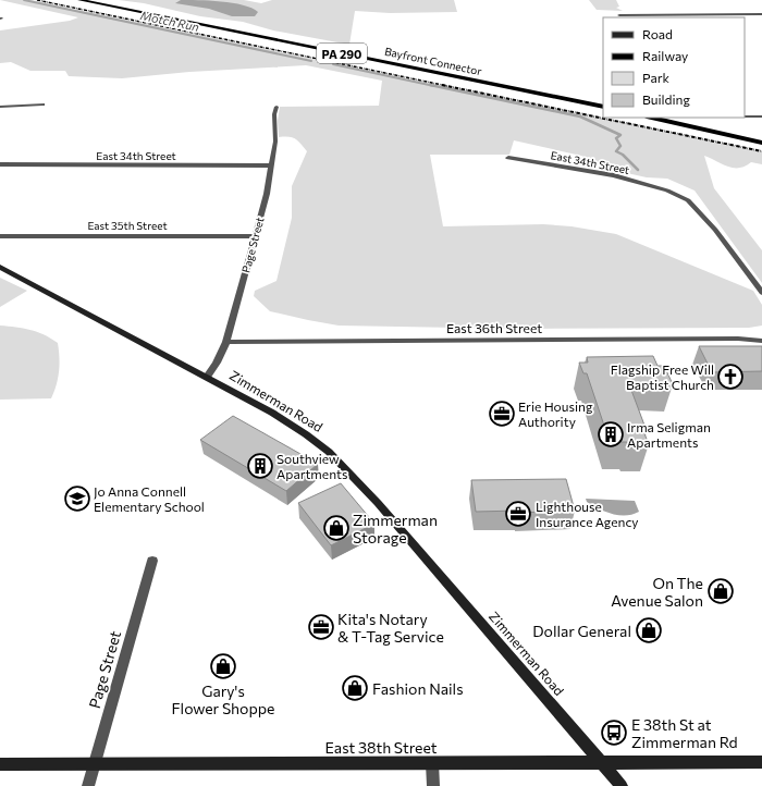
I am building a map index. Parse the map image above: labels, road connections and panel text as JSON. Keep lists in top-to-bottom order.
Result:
{
  "streets": {
    "highway": ["PA 290", "Bayfront Connector"],
    "street": [
      "East 34th Street",
      "East 35th Street",
      "Page Street",
      "East 36th Street",
      "Zimmerman Road",
      "East 38th Street"
    ]
  },
  "crossings": [
    ["East 34th Street", "Page Street"],
    ["East 35th Street", "Page Street"],
    ["Page Street", "East 36th Street"],
    ["Page Street", "Zimmerman Road"],
    ["Page Street", "East 38th Street"],
    ["Zimmerman Road", "East 38th Street"]
  ],
  "water": ["Motch Run"],
  "places": {
    "church": ["Flagship Free Will Baptist Church"],
    "office": ["Erie Housing Authority", "Lighthouse Insurance Agency", "Kita's Notary & T-Tag Service"],
    "building": ["Irma Seligman Apartments", "Southview Apartments"],
    "school or university": ["Jo Anna Connell Elementary School"],
    "shop": [
      "Zimmerman Storage",
      "On The Avenue Salon",
      "Dollar General",
      "Gary's Flower Shoppe",
      "Fashion Nails"
    ],
    "bus stop": ["E 38th St at Zimmerman Rd"]
  },
  "legend": [
    "Road",
    "Railway",
    "Park",
    "Building"
  ]
}
